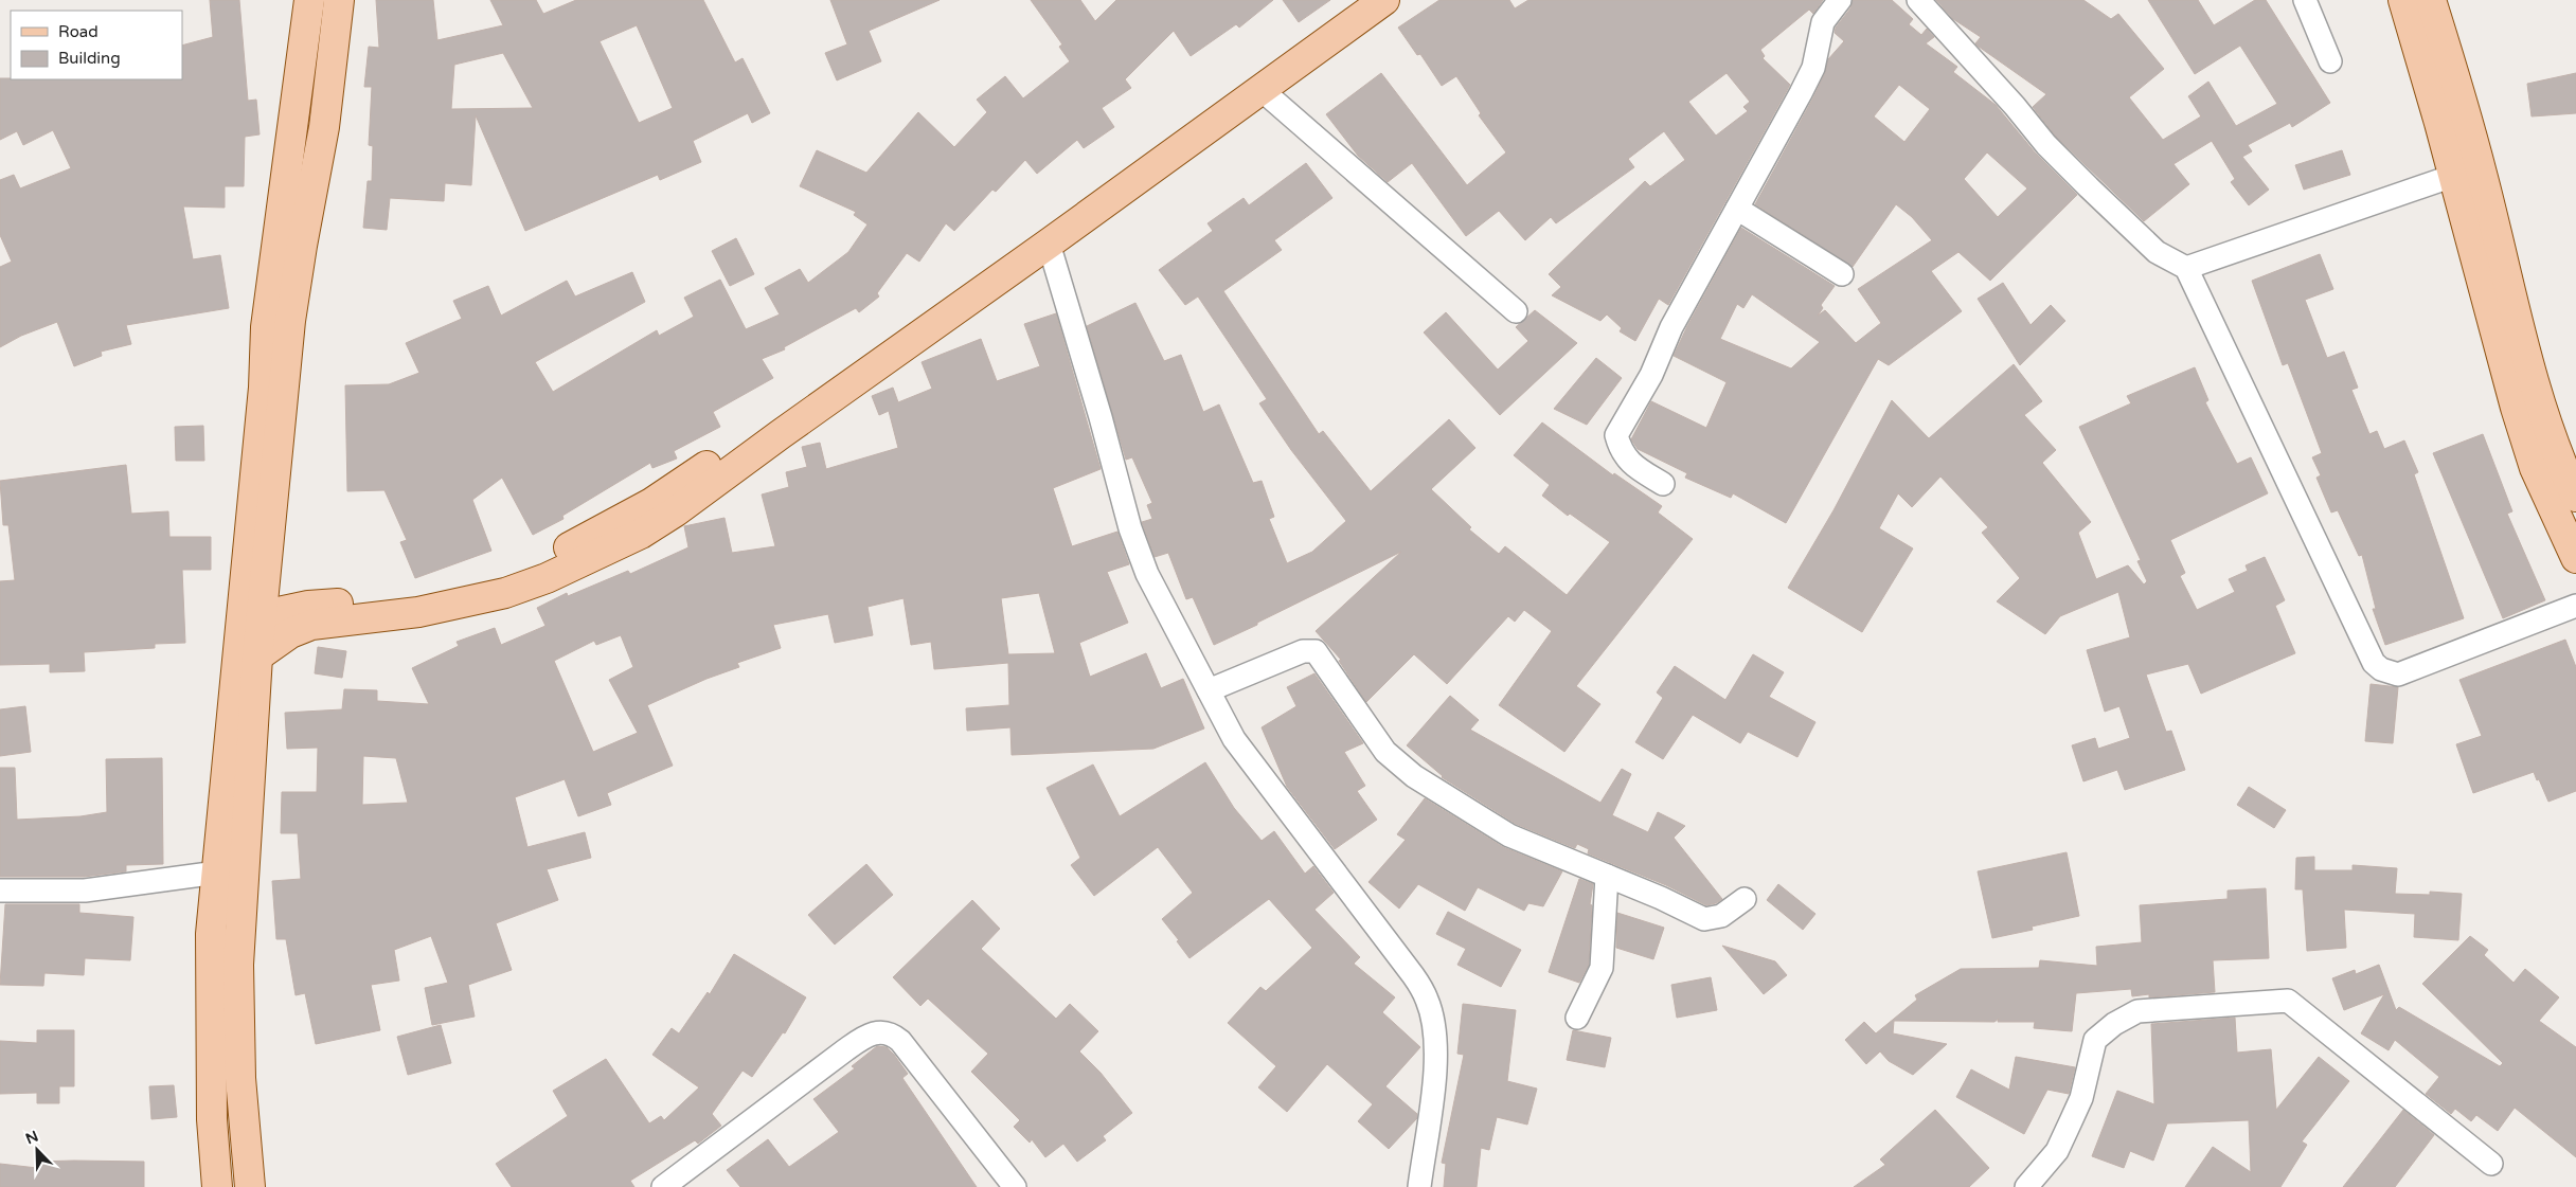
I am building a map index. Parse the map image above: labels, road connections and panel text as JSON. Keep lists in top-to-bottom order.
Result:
{
  "legend": ["Road", "Building"],
  "north": "top left"
}
